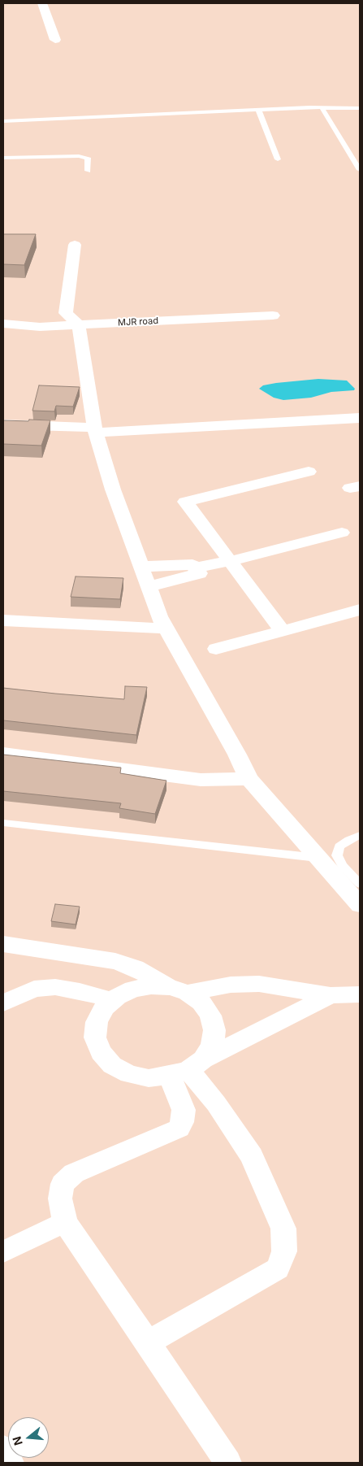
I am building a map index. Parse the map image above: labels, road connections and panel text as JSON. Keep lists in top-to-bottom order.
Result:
{
  "streets": {
    "street": ["MJR road"]
  },
  "north": "left"
}
